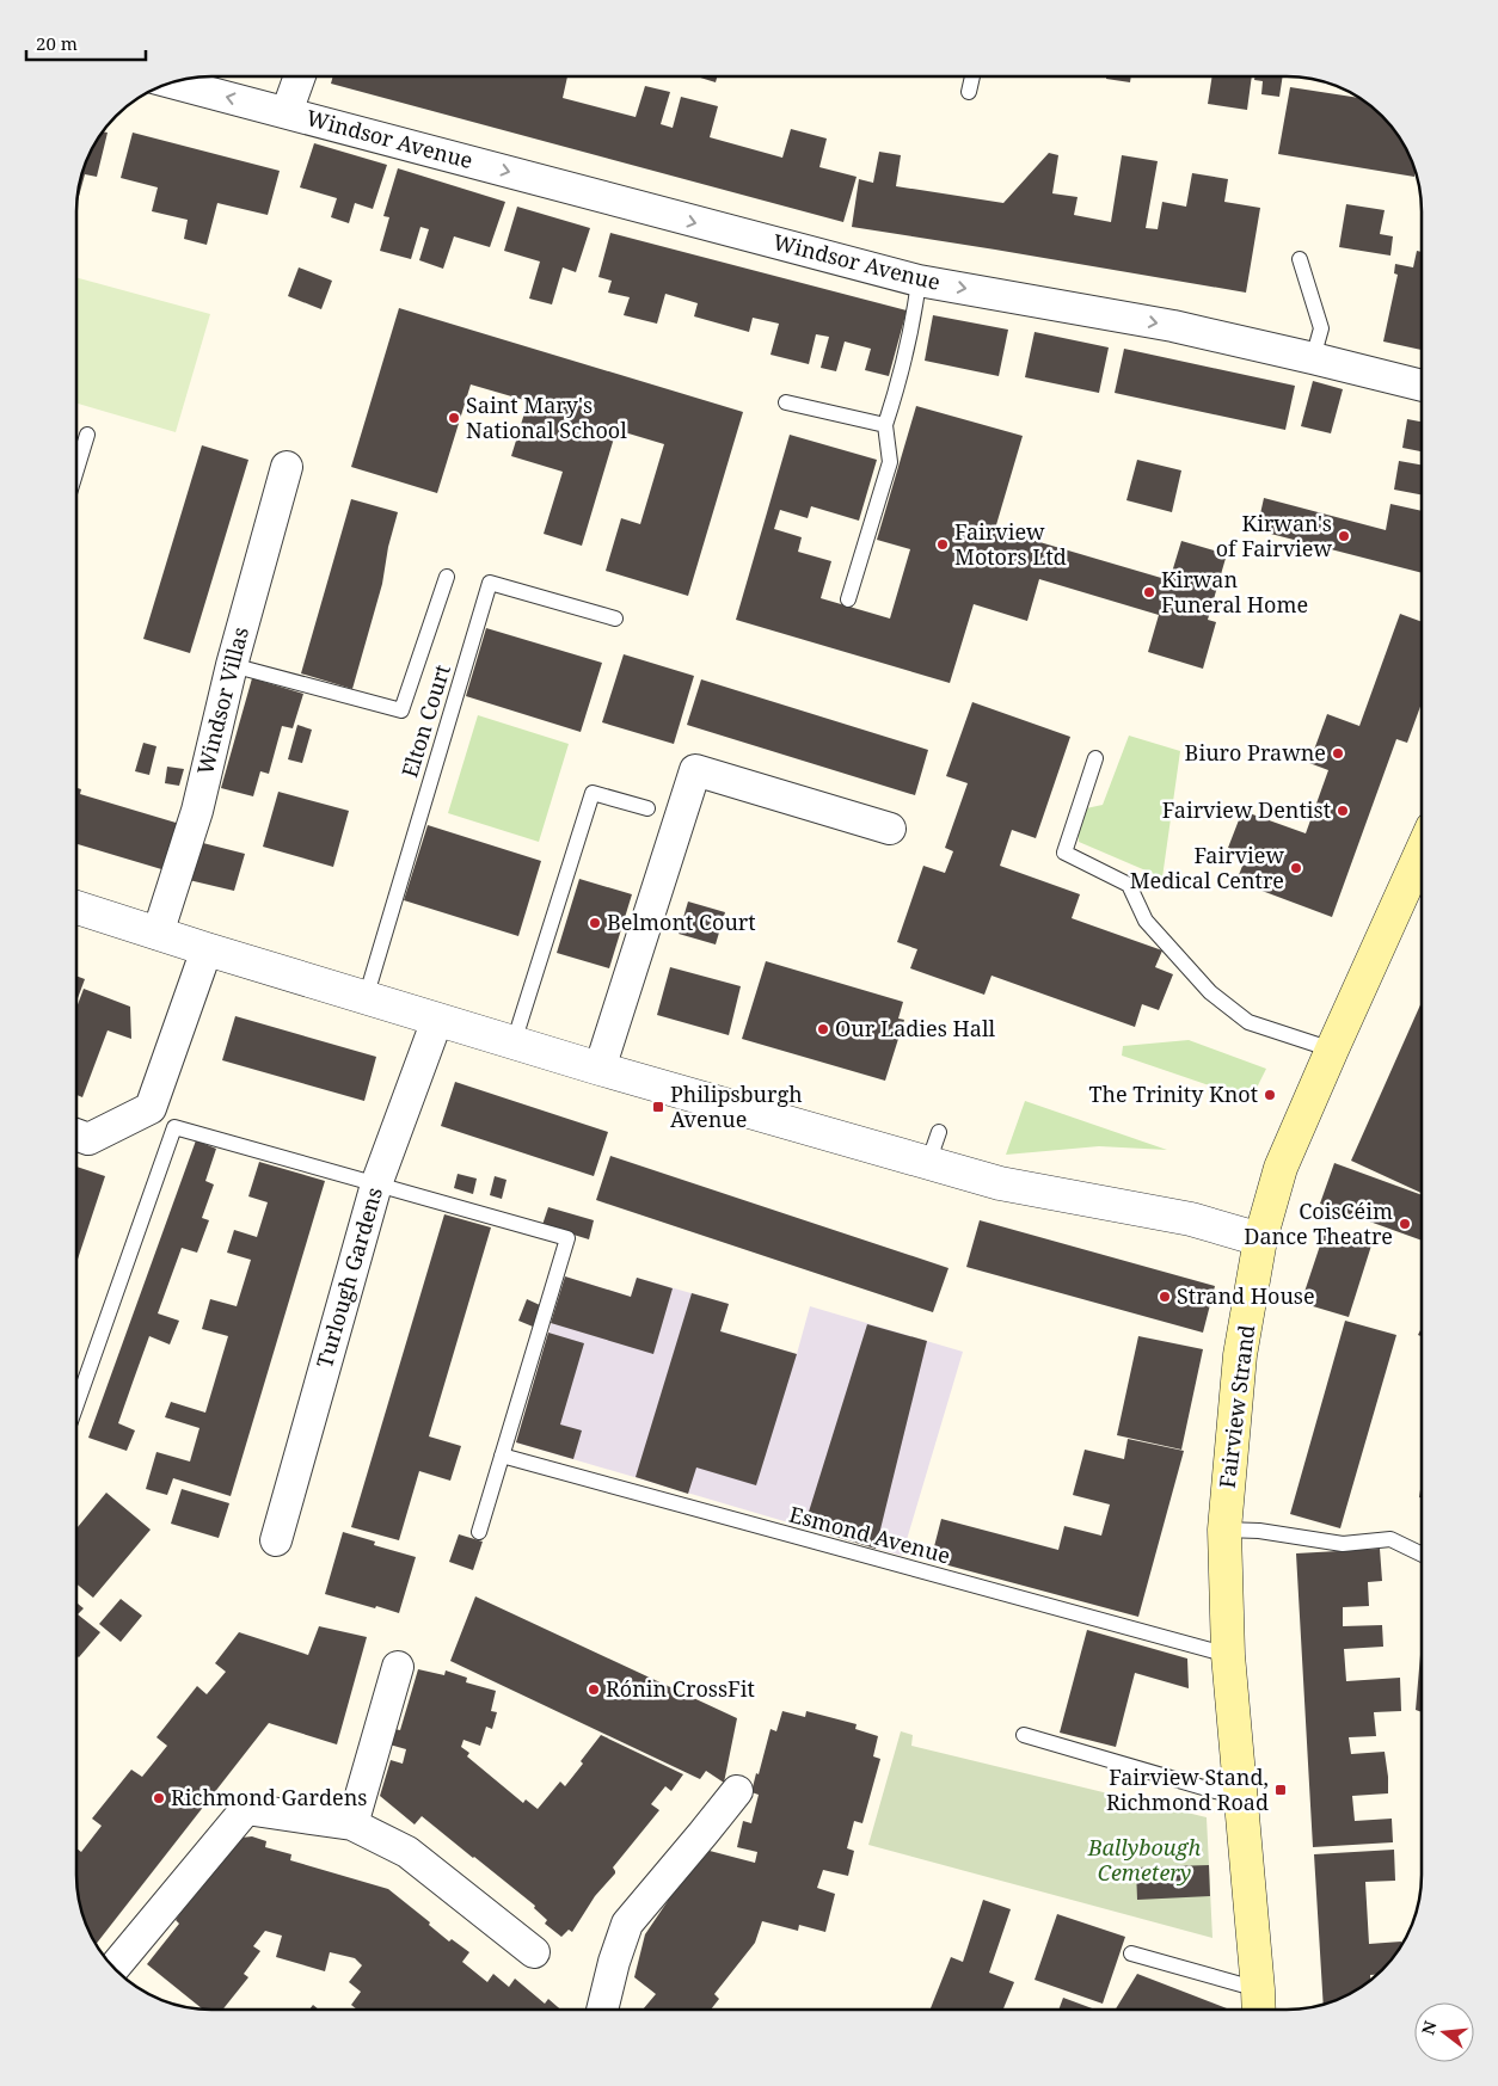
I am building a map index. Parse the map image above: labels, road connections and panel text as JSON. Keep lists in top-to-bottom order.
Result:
{
  "streets": {
    "main road": ["Fairview Strand"],
    "street": ["Windsor Avenue", "Windsor Villas", "Turlough Gardens"],
    "lane": ["Elton Court", "Esmond Avenue"]
  },
  "crossings": [
    ["Fairview Strand", "Esmond Avenue"]
  ],
  "parks": ["Ballybough Cemetery"],
  "places": {
    "other": [
      "Saint Mary's National School",
      "Kirwan's of Fairview",
      "Fairview Motors Ltd",
      "Kirwan Funeral Home",
      "Biuro Prawne",
      "Fairview Dentist",
      "Fairview Medical Centre",
      "Belmont Court",
      "Our Ladies Hall",
      "The Trinity Knot",
      "CoisCéim Dance Theatre",
      "Strand House",
      "Rónin CrossFit",
      "Richmond Gardens"
    ],
    "transit": ["Philipsburgh Avenue", "Fairview Stand, Richmond Road"]
  },
  "scale_bar": "20 m",
  "north": "left"
}
